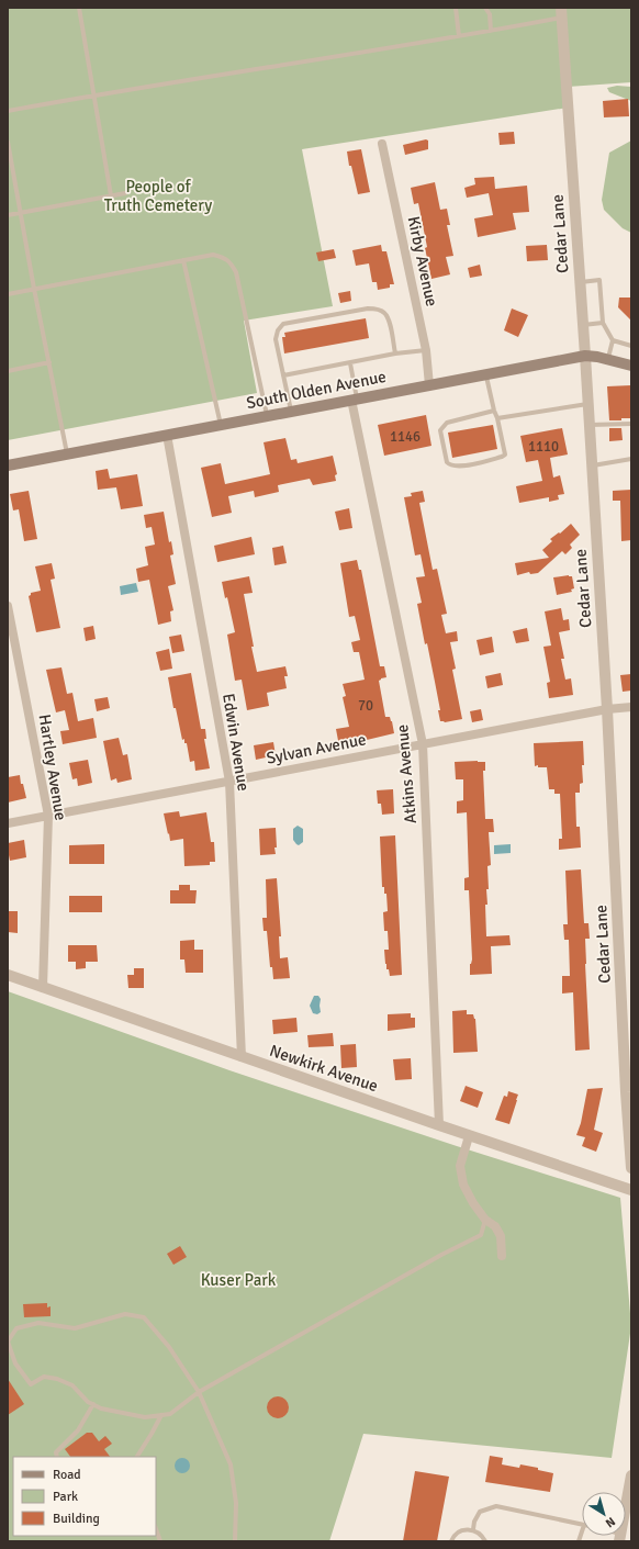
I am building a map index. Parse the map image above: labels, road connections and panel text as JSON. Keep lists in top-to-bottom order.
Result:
{
  "streets": {
    "main road": ["South Olden Avenue"],
    "street": [
      "Cedar Lane",
      "Kirby Avenue",
      "Edwin Avenue",
      "Sylvan Avenue",
      "Hartley Avenue",
      "Atkins Avenue",
      "Newkirk Avenue"
    ]
  },
  "crossings": [
    ["Cedar Lane", "South Olden Avenue"],
    ["Cedar Lane", "Sylvan Avenue"],
    ["Kirby Avenue", "South Olden Avenue"],
    ["South Olden Avenue", "Edwin Avenue"],
    ["South Olden Avenue", "Atkins Avenue"],
    ["Edwin Avenue", "Sylvan Avenue"],
    ["Edwin Avenue", "Newkirk Avenue"],
    ["Sylvan Avenue", "Hartley Avenue"],
    ["Sylvan Avenue", "Atkins Avenue"],
    ["Hartley Avenue", "Newkirk Avenue"],
    ["Atkins Avenue", "Newkirk Avenue"]
  ],
  "parks": ["People of Truth Cemetery", "Kuser Park"],
  "house_numbers": ["1146", "1110", "70"],
  "legend": ["Road", "Park", "Building"],
  "north": "bottom right"
}
